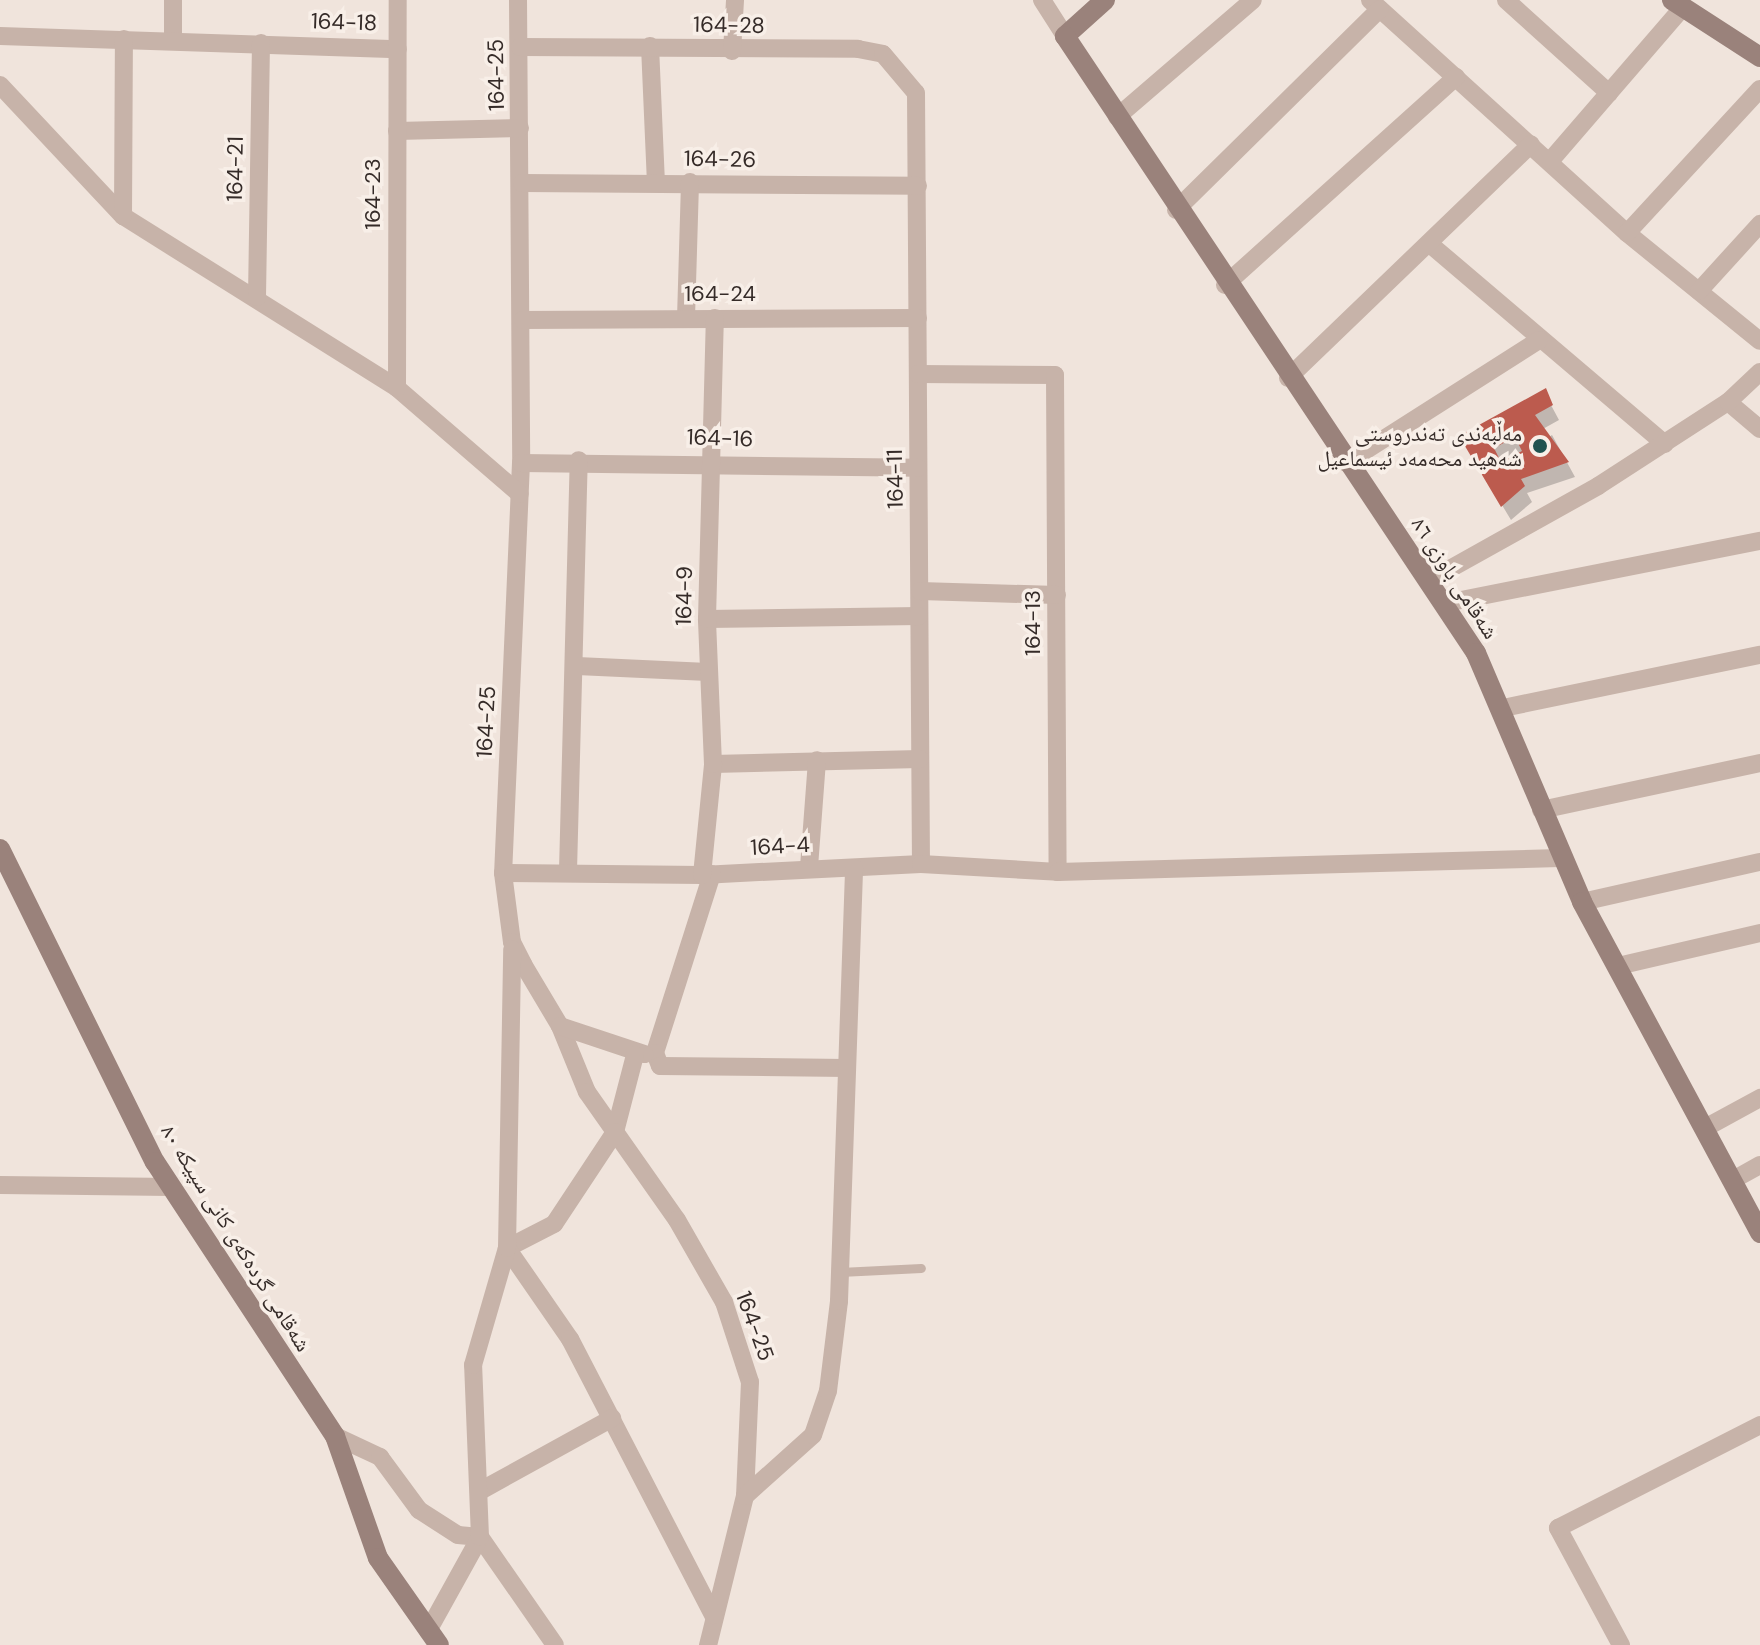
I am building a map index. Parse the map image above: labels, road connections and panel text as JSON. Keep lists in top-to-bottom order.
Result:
{
  "streets": {
    "street": [
      "164-18",
      "164-28",
      "164-25",
      "164-26",
      "164-21",
      "164-23",
      "164-24",
      "164-16",
      "164-11",
      "شەقامی باوزی ٨٦",
      "164-9",
      "164-13",
      "164-4",
      "شەقامی گردەکەی کانی سپیکە ٨٠"
    ]
  },
  "crossings": [
    ["164-18", "164-21"],
    ["164-18", "164-23"],
    ["164-28", "164-25"],
    ["164-28", "164-11"],
    ["164-25", "164-26"],
    ["164-25", "164-24"],
    ["164-25", "164-16"],
    ["164-25", "164-4"],
    ["164-26", "164-11"],
    ["164-24", "164-11"],
    ["164-24", "164-9"],
    ["164-16", "164-11"],
    ["164-16", "164-9"],
    ["164-11", "164-13"],
    ["164-11", "164-4"],
    ["شەقامی باوزی ٨٦", "164-4"],
    ["164-9", "164-4"],
    ["164-13", "164-4"]
  ],
  "places": ["مەڵبەندی تەندروستی شەهید محەمەد ئیسماعیل"]
}
